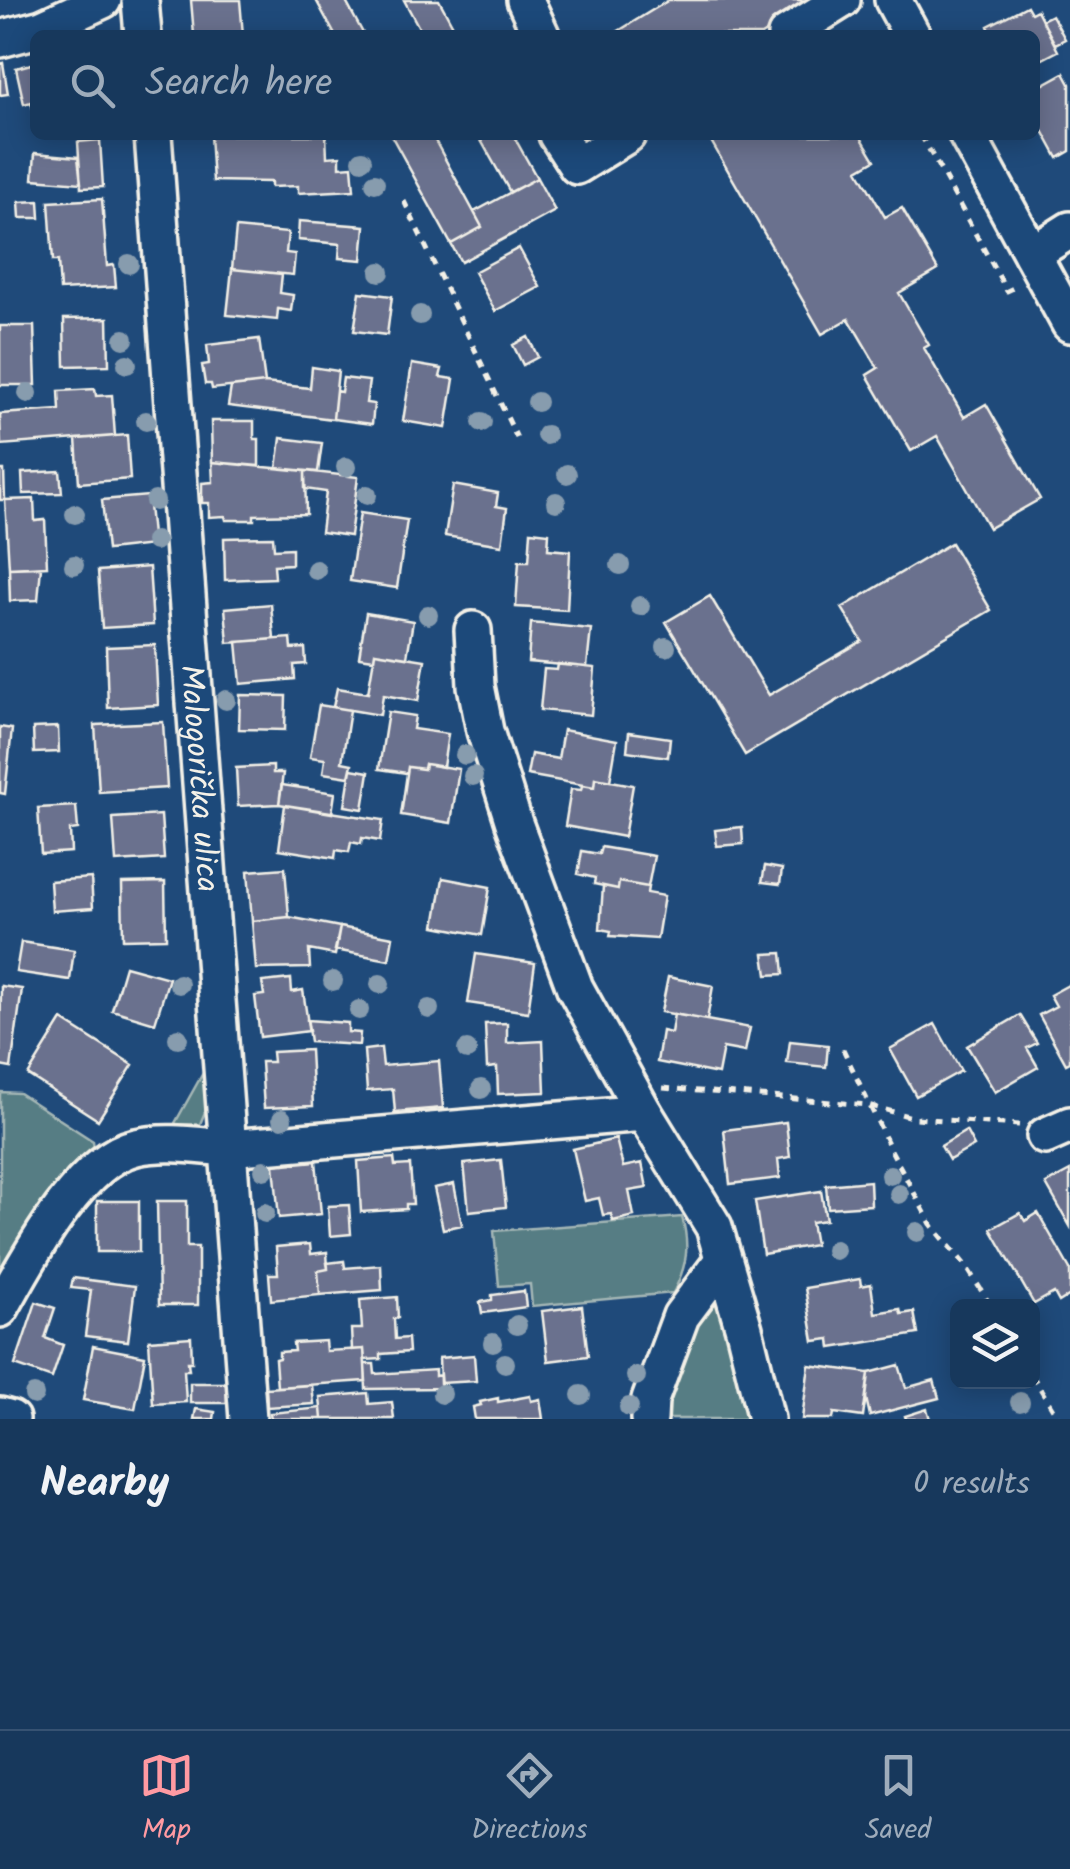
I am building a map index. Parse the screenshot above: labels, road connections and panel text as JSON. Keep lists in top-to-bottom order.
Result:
{
  "streets": {
    "street": ["Malogorička ulica"]
  },
  "page": {
    "search": "Search here",
    "heading": ["Nearby", "0 results"],
    "nav": ["Map", "Directions", "Saved"]
  }
}
